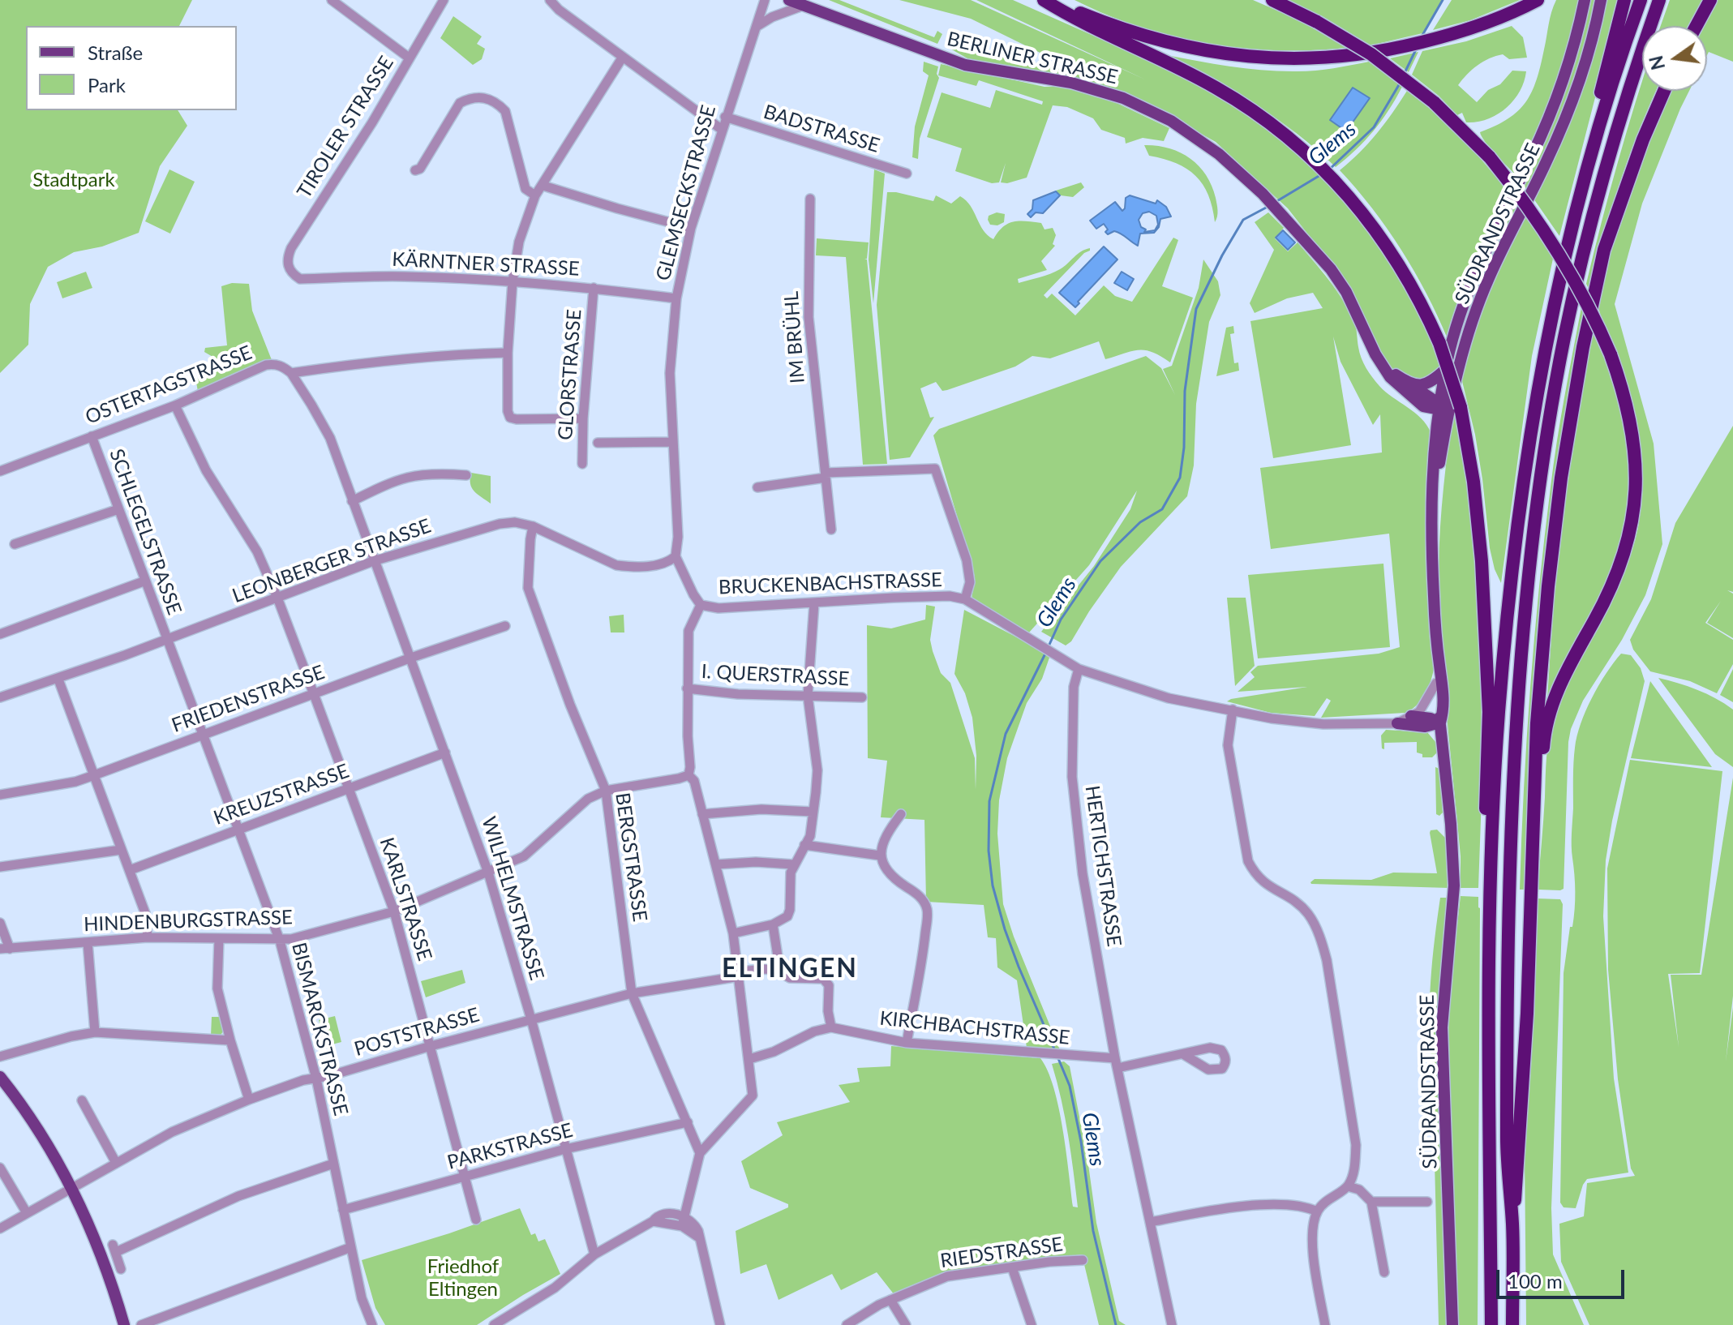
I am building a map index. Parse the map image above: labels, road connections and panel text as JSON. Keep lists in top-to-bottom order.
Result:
{
  "streets": {
    "main road": ["BERLINER STRASSE", "SÜDRANDSTRASSE"],
    "street": [
      "TIROLER STRASSE",
      "BADSTRASSE",
      "GLEMSECKSTRASSE",
      "KÄRNTNER STRASSE",
      "IM BRÜHL",
      "GLORSTRASSE",
      "OSTERTAGSTRASSE",
      "SCHLEGELSTRASSE",
      "LEONBERGER STRASSE",
      "BRUCKENBACHSTRASSE",
      "I. QUERSTRASSE",
      "FRIEDENSTRASSE",
      "KREUZSTRASSE",
      "BERGSTRASSE",
      "HERTICHSTRASSE",
      "WILHELMSTRASSE",
      "KARLSTRASSE",
      "HINDENBURGSTRASSE",
      "KIRCHBACHSTRASSE",
      "BISMARCKSTRASSE",
      "POSTSTRASSE",
      "PARKSTRASSE",
      "RIEDSTRASSE"
    ]
  },
  "crossings": [
    ["BERLINER STRASSE", "SÜDRANDSTRASSE"],
    ["TIROLER STRASSE", "KÄRNTNER STRASSE"],
    ["BADSTRASSE", "GLEMSECKSTRASSE"],
    ["GLEMSECKSTRASSE", "KÄRNTNER STRASSE"],
    ["GLEMSECKSTRASSE", "LEONBERGER STRASSE"],
    ["GLEMSECKSTRASSE", "BRUCKENBACHSTRASSE"],
    ["SÜDRANDSTRASSE", "BRUCKENBACHSTRASSE"],
    ["KÄRNTNER STRASSE", "GLORSTRASSE"],
    ["OSTERTAGSTRASSE", "SCHLEGELSTRASSE"],
    ["OSTERTAGSTRASSE", "WILHELMSTRASSE"],
    ["OSTERTAGSTRASSE", "KARLSTRASSE"],
    ["SCHLEGELSTRASSE", "LEONBERGER STRASSE"],
    ["SCHLEGELSTRASSE", "BISMARCKSTRASSE"],
    ["LEONBERGER STRASSE", "BRUCKENBACHSTRASSE"],
    ["LEONBERGER STRASSE", "BERGSTRASSE"],
    ["LEONBERGER STRASSE", "WILHELMSTRASSE"],
    ["LEONBERGER STRASSE", "KARLSTRASSE"],
    ["LEONBERGER STRASSE", "BISMARCKSTRASSE"],
    ["BRUCKENBACHSTRASSE", "HERTICHSTRASSE"],
    ["FRIEDENSTRASSE", "WILHELMSTRASSE"],
    ["FRIEDENSTRASSE", "KARLSTRASSE"],
    ["FRIEDENSTRASSE", "BISMARCKSTRASSE"],
    ["KREUZSTRASSE", "WILHELMSTRASSE"],
    ["KREUZSTRASSE", "KARLSTRASSE"],
    ["KREUZSTRASSE", "BISMARCKSTRASSE"],
    ["BERGSTRASSE", "HINDENBURGSTRASSE"],
    ["BERGSTRASSE", "POSTSTRASSE"],
    ["BERGSTRASSE", "PARKSTRASSE"],
    ["HERTICHSTRASSE", "KIRCHBACHSTRASSE"],
    ["WILHELMSTRASSE", "HINDENBURGSTRASSE"],
    ["WILHELMSTRASSE", "POSTSTRASSE"],
    ["WILHELMSTRASSE", "PARKSTRASSE"],
    ["KARLSTRASSE", "HINDENBURGSTRASSE"],
    ["KARLSTRASSE", "POSTSTRASSE"],
    ["KARLSTRASSE", "PARKSTRASSE"],
    ["HINDENBURGSTRASSE", "BISMARCKSTRASSE"],
    ["KIRCHBACHSTRASSE", "POSTSTRASSE"],
    ["BISMARCKSTRASSE", "POSTSTRASSE"],
    ["BISMARCKSTRASSE", "PARKSTRASSE"]
  ],
  "districts": ["ELTINGEN"],
  "water": ["Glems"],
  "parks": ["Stadtpark", "Friedhof Eltingen"],
  "legend": ["Straße", "Park"],
  "scale_bar": "100 m",
  "north": "left"
}
